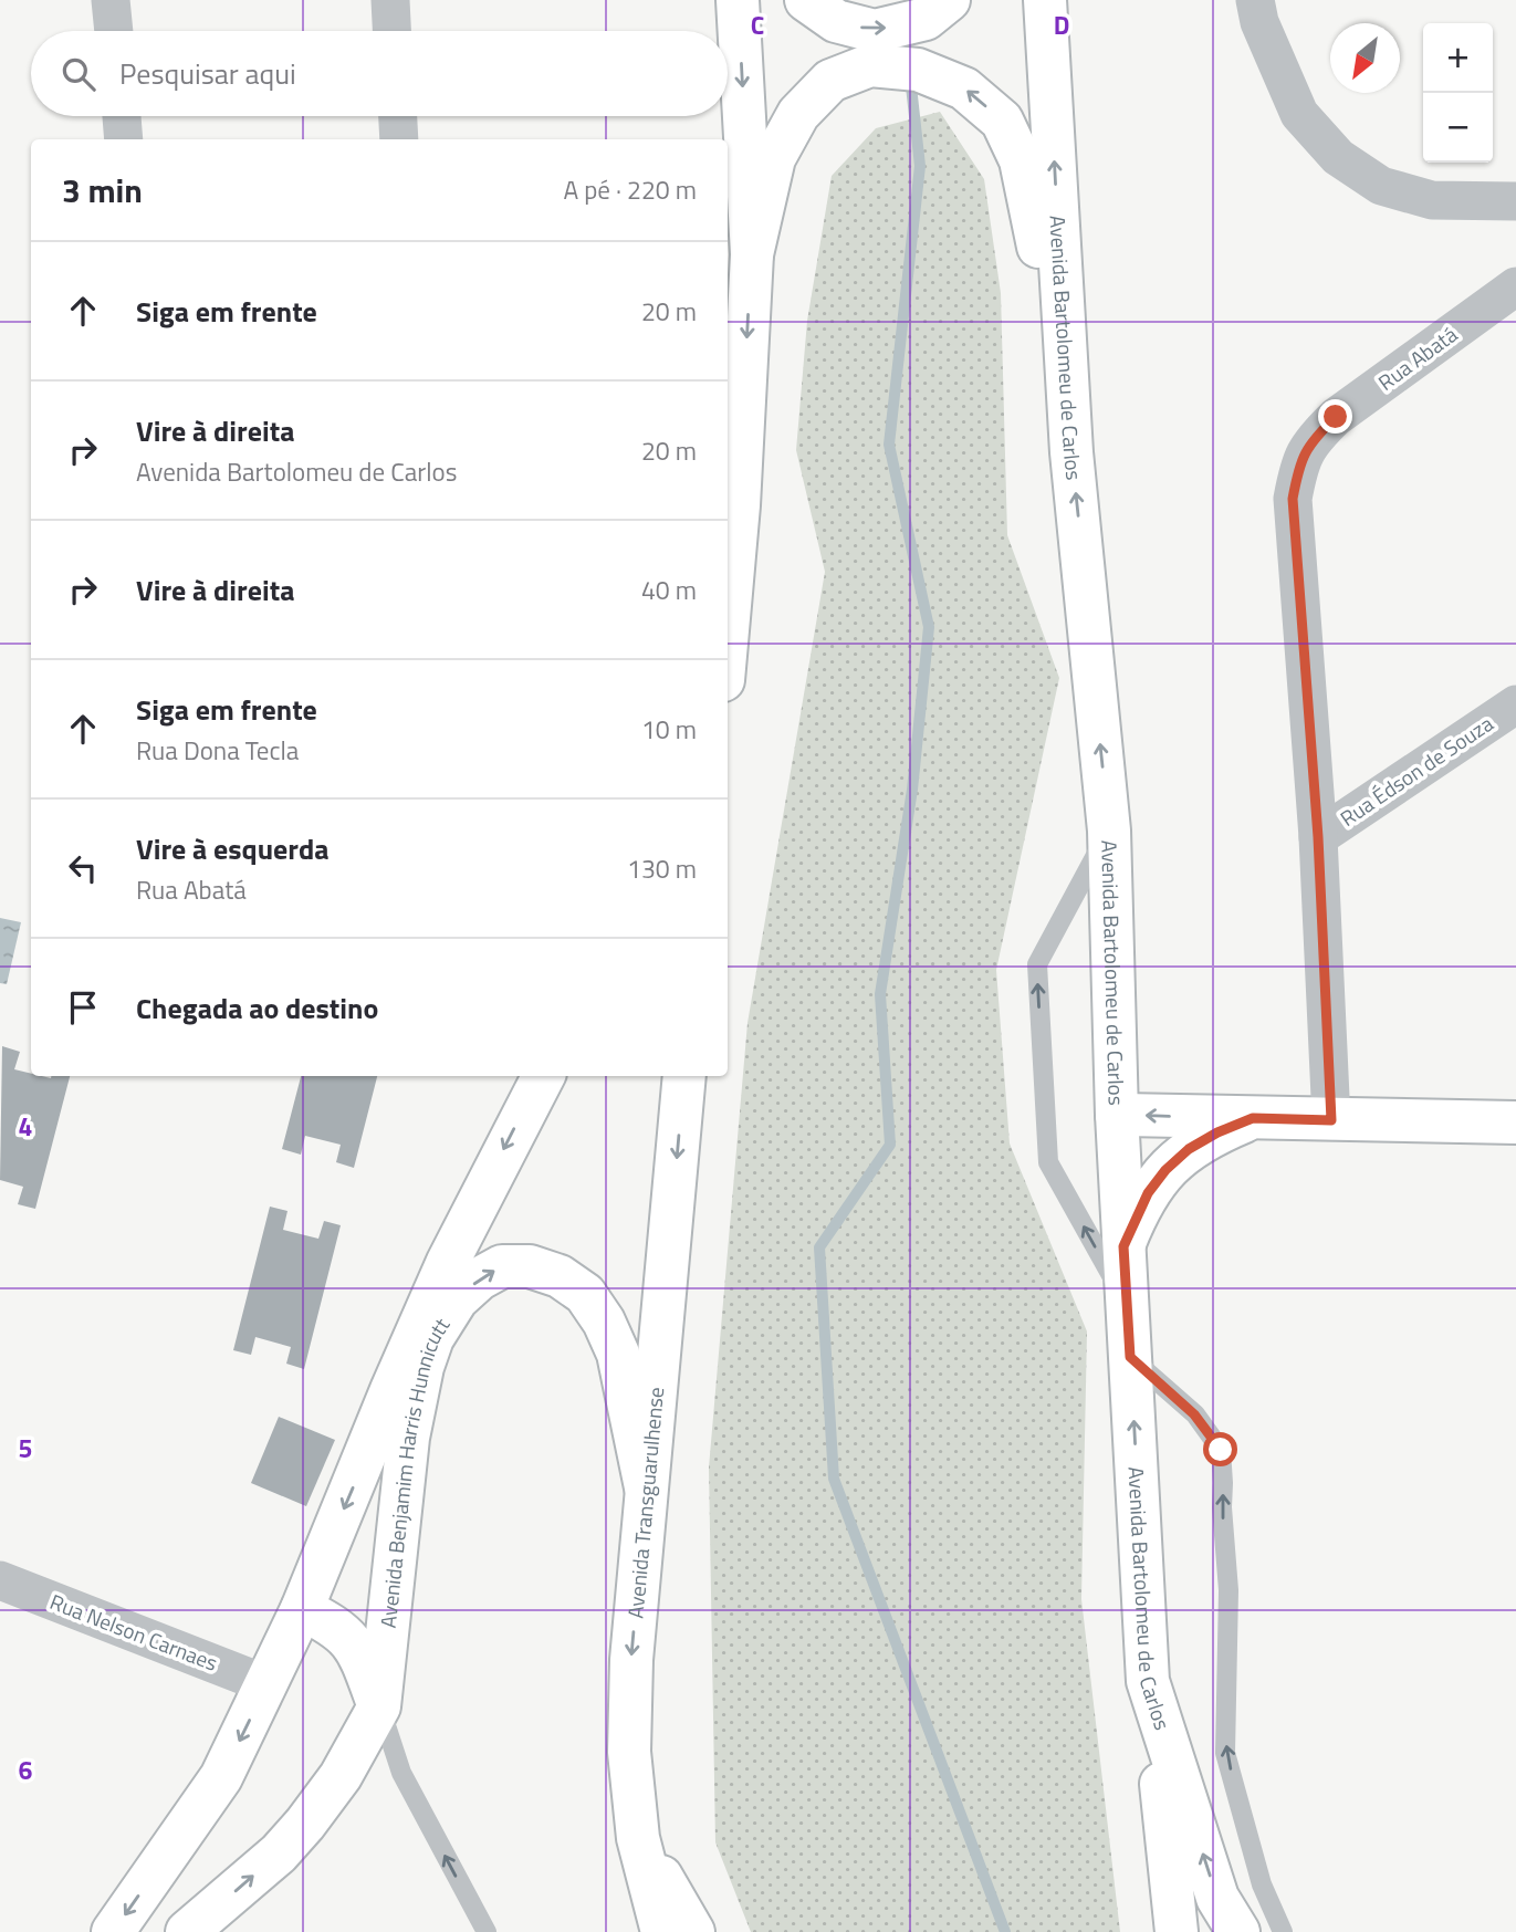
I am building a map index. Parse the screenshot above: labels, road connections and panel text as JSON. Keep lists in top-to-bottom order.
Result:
{
  "streets": {
    "main road": ["Avenida Bartolomeu de Carlos", "Avenida Benjamim Harris Hunnicutt", "Avenida Transguarulhense"],
    "street": ["Rua Abatá", "Rua Édson de Souza", "Rua Nelson Carnaes"]
  },
  "crossings": [
    ["Rua Abatá", "Rua Édson de Souza"],
    ["Avenida Benjamim Harris Hunnicutt", "Avenida Transguarulhense"],
    ["Avenida Benjamim Harris Hunnicutt", "Rua Nelson Carnaes"]
  ],
  "one_way": ["Avenida Transguarulhense"],
  "north": "bottom left",
  "page": {
    "map_buttons": ["+", "−"],
    "search": "Pesquisar aqui",
    "heading": ["3 min", "A pé · 220 m"],
    "list": [
      ["Siga em frente", "20 m"],
      ["Vire à direita", "Avenida Bartolomeu de Carlos", "20 m"],
      ["Vire à direita", "40 m"],
      ["Siga em frente", "Rua Dona Tecla", "10 m"],
      ["Vire à esquerda", "Rua Abatá", "130 m"],
      "Chegada ao destino"
    ]
  },
  "grid": {
    "columns": ["C", "D"],
    "rows": ["4", "5", "6"]
  }
}
